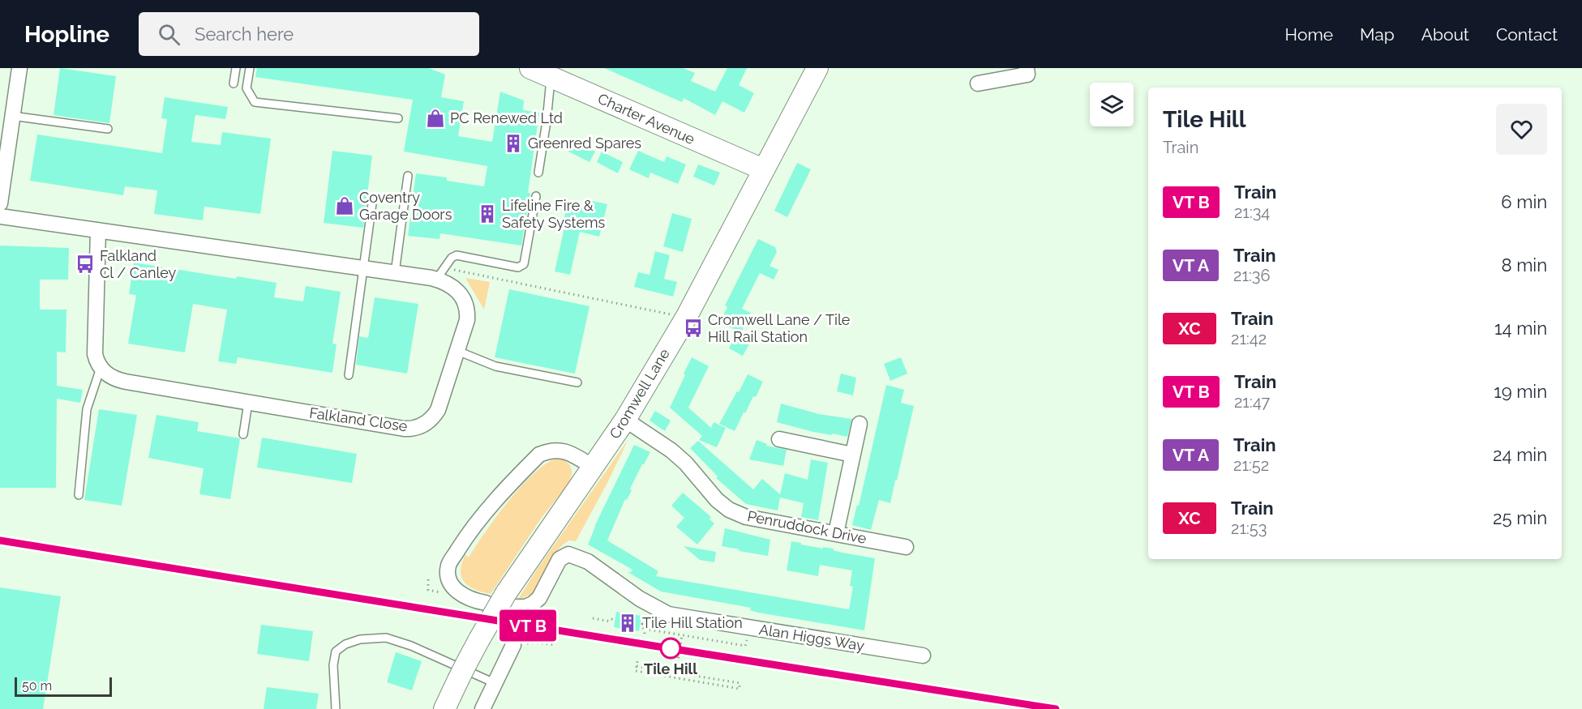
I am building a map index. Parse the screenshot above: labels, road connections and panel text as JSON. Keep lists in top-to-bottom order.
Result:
{
  "streets": {
    "street": [
      "Charter Avenue",
      "Cromwell Lane",
      "Falkland Close",
      "Penruddock Drive",
      "Alan Higgs Way"
    ]
  },
  "crossings": [
    ["Charter Avenue", "Cromwell Lane"],
    ["Cromwell Lane", "Penruddock Drive"],
    ["Cromwell Lane", "Alan Higgs Way"]
  ],
  "places": {
    "shop": ["PC Renewed Ltd", "Coventry Garage Doors"],
    "building": ["Greenred Spares", "Lifeline Fire & Safety Systems", "Tile Hill Station"],
    "bus stop": ["Falkland Cl / Canley", "Cromwell Lane / Tile Hill Rail Station"],
    "other": ["Tile Hill"]
  },
  "scale_bar": "50 m",
  "page": {
    "header": "Hopline",
    "search": "Search here",
    "nav": [
      "Home",
      "Map",
      "About",
      "Contact"
    ],
    "on_map": "VT B",
    "heading": ["Tile Hill", "Train"],
    "list": [
      {
        "mark": "VT B",
        "name": "Train",
        "note": "21:34",
        "value": "6 min"
      },
      {
        "mark": "VT A",
        "name": "Train",
        "note": "21:36",
        "value": "8 min"
      },
      {
        "mark": "XC",
        "name": "Train",
        "note": "21:42",
        "value": "14 min"
      },
      {
        "mark": "VT B",
        "name": "Train",
        "note": "21:47",
        "value": "19 min"
      },
      {
        "mark": "VT A",
        "name": "Train",
        "note": "21:52",
        "value": "24 min"
      },
      {
        "mark": "XC",
        "name": "Train",
        "note": "21:53",
        "value": "25 min"
      }
    ],
    "scale": "50 m"
  }
}
